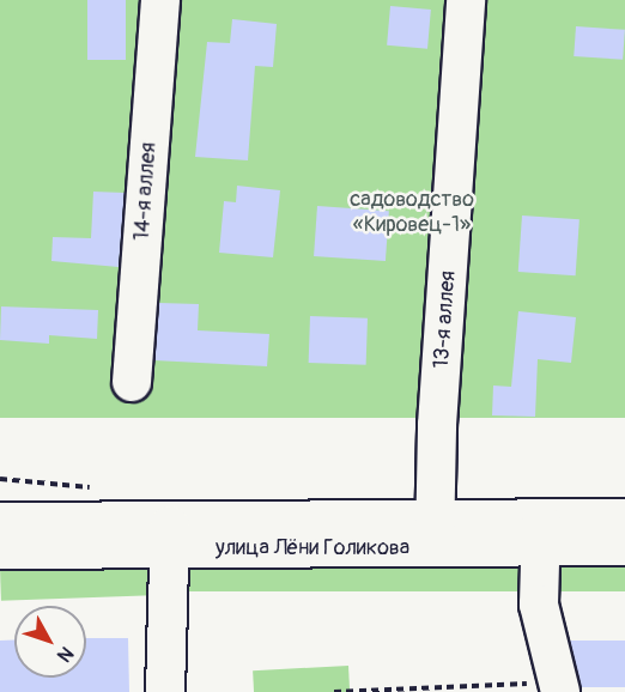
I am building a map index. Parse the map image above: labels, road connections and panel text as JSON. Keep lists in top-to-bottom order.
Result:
{
  "streets": {
    "street": ["14-я аллея", "13-я аллея", "улица Лёни Голикова"]
  },
  "crossings": [
    ["13-я аллея", "улица Лёни Голикова"]
  ],
  "parks": ["садоводство «Кировец-1»"],
  "north": "bottom right"
}
